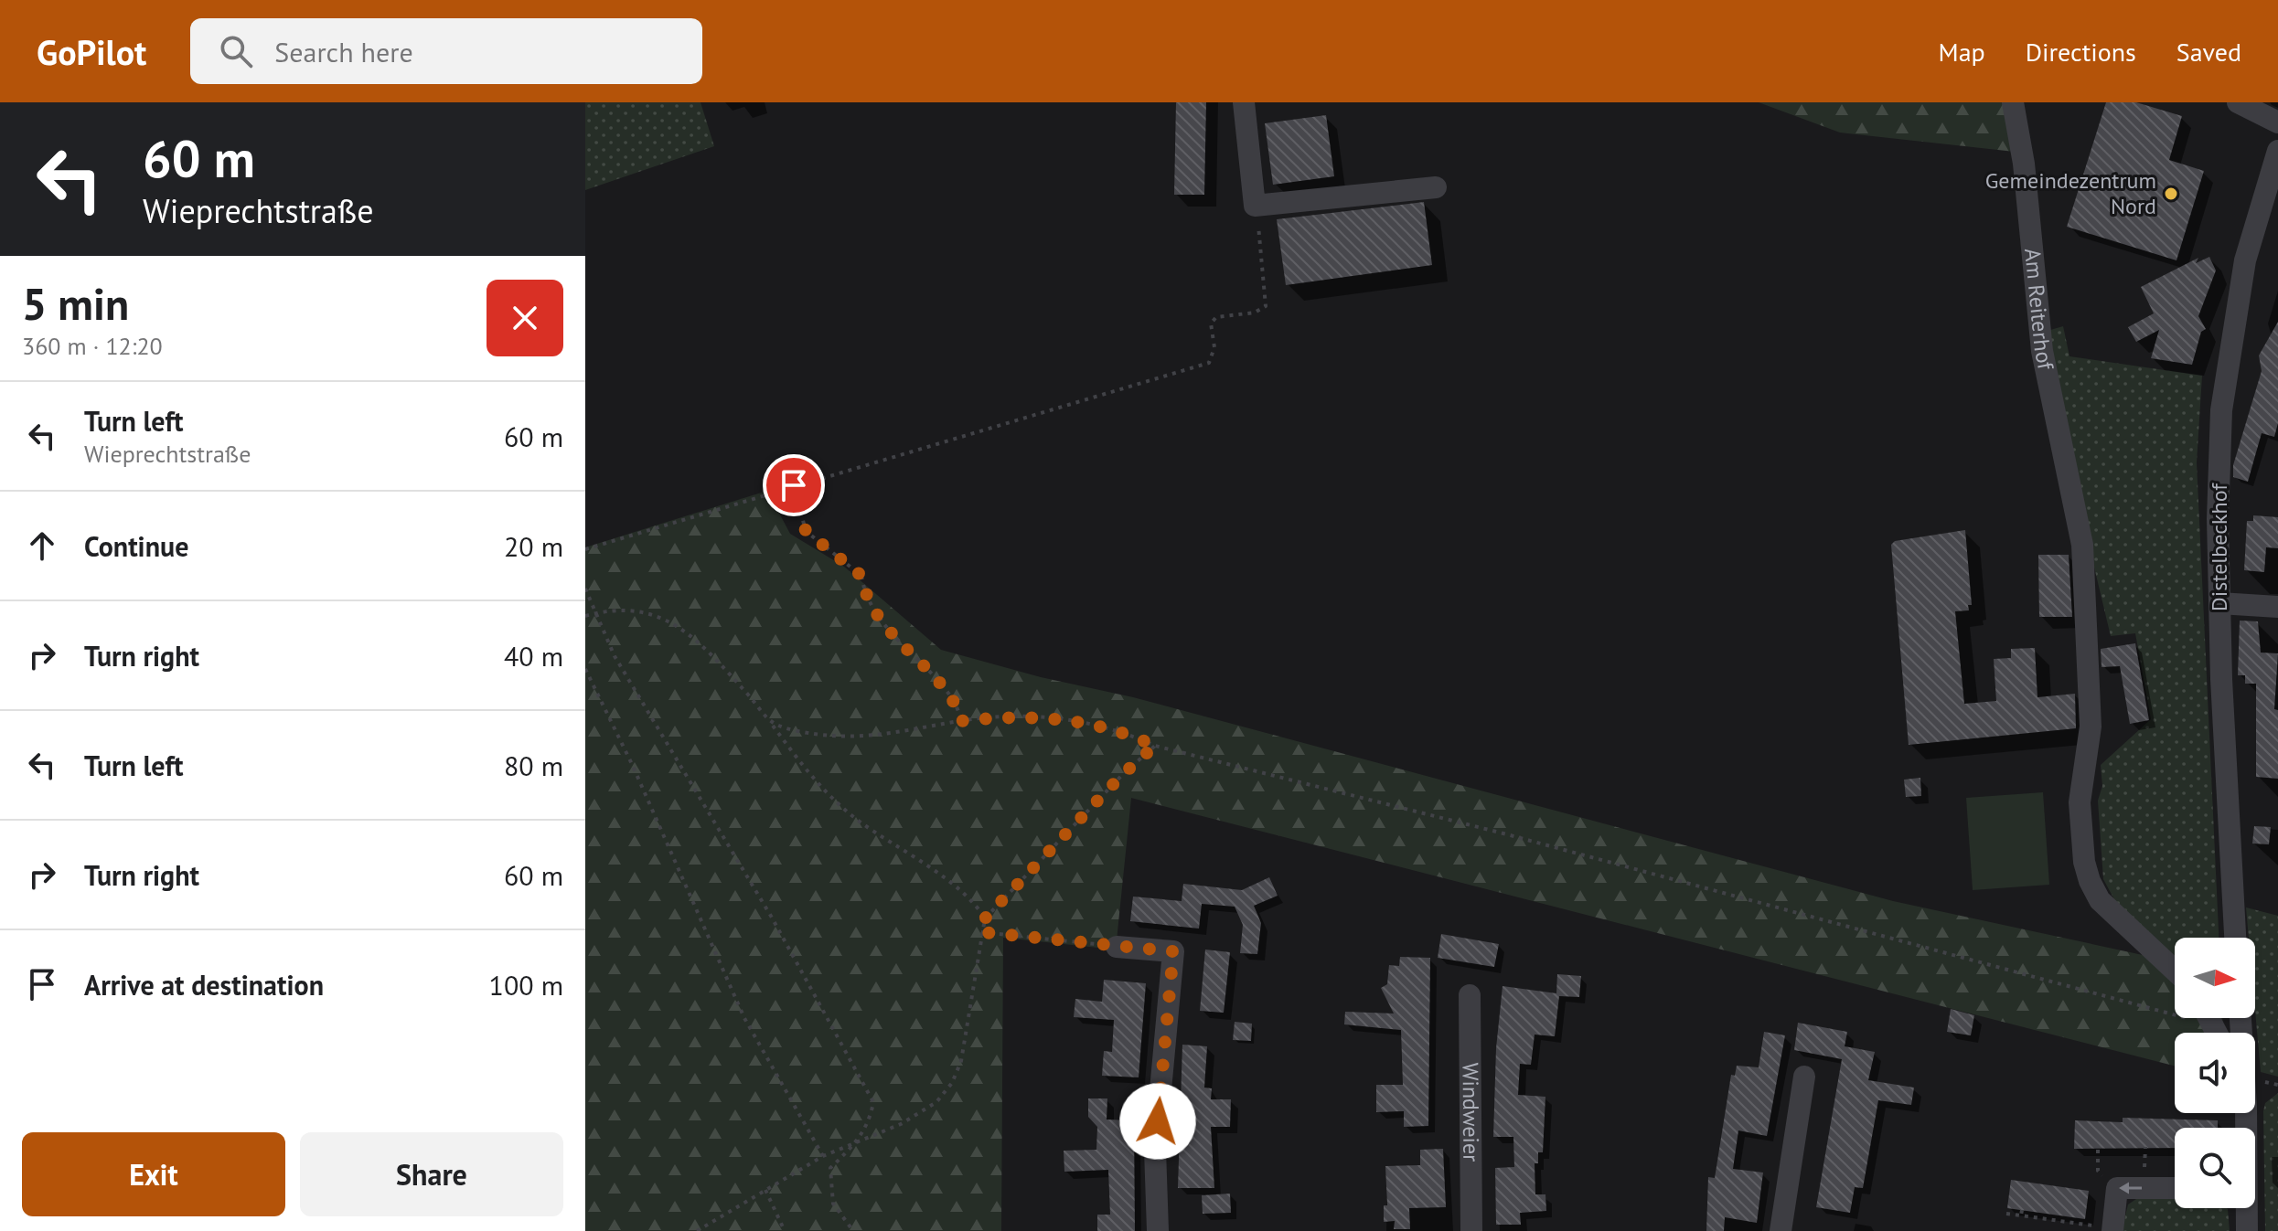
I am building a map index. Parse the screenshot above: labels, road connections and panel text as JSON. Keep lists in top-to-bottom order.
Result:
{
  "streets": {
    "street": ["Am Reiterhof", "Distelbeckhof", "Windweier"]
  },
  "places": ["Gemeindezentrum Nord"],
  "north": "right",
  "page": {
    "header": "GoPilot",
    "search": "Search here",
    "nav": ["Map", "Directions", "Saved"],
    "turn": ["60 m", "Wieprechtstraße"],
    "heading": ["5 min", "360 m · 12:20"],
    "list": [
      {
        "name": "Turn left",
        "note": "Wieprechtstraße",
        "value": "60 m"
      },
      {
        "name": "Continue",
        "value": "20 m"
      },
      {
        "name": "Turn right",
        "value": "40 m"
      },
      {
        "name": "Turn left",
        "value": "80 m"
      },
      {
        "name": "Turn right",
        "value": "60 m"
      },
      {
        "name": "Arrive at destination",
        "value": "100 m"
      }
    ],
    "buttons": ["Exit", "Share"]
  }
}
